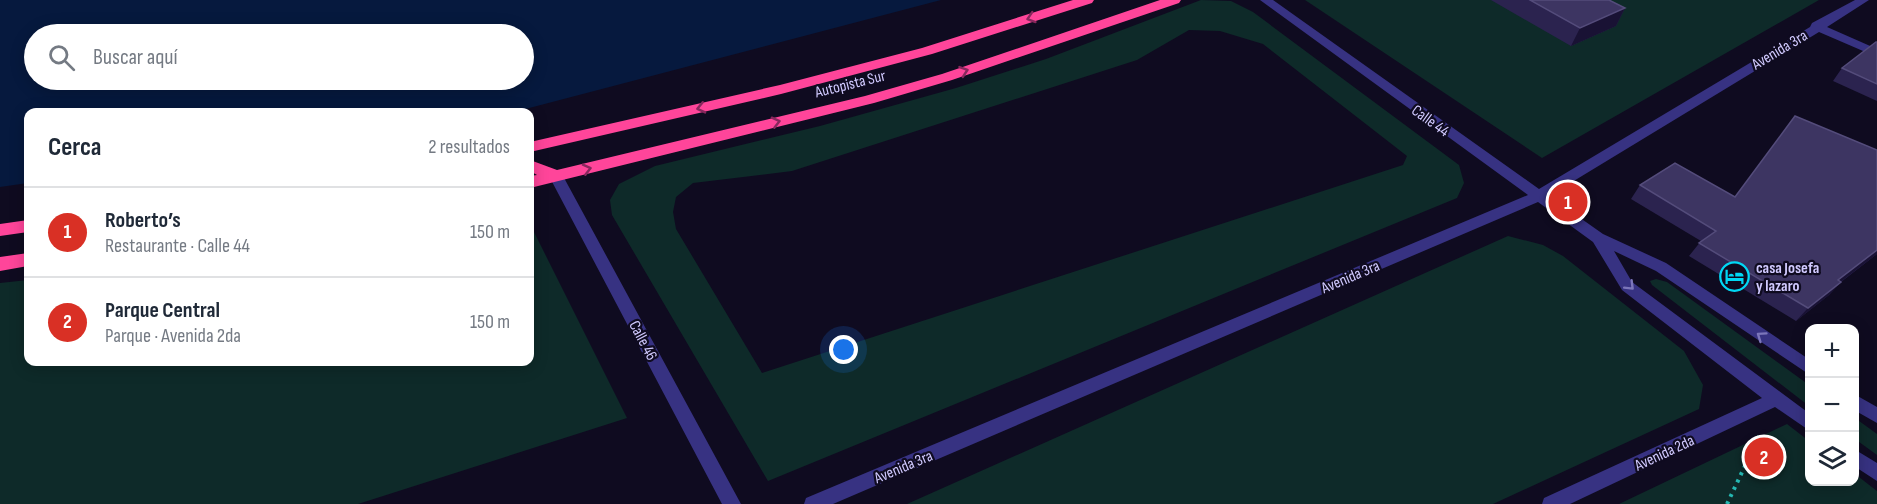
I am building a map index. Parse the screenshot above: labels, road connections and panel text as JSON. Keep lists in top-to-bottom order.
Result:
{
  "streets": {
    "highway": ["Autopista Sur"],
    "street": [
      "Avenida 3ra",
      "Calle 44",
      "Calle 46",
      "Avenida 2da"
    ]
  },
  "crossings": [
    ["Avenida 3ra", "Calle 44"],
    ["Autopista Sur", "Calle 46"],
    ["Calle 44", "Avenida 2da"]
  ],
  "places": {
    "hotel": ["casa Josefa y lazaro"]
  },
  "page": {
    "search": "Buscar aquí",
    "heading": ["Cerca", "2 resultados"],
    "pins": ["1", "2"],
    "list": [
      {
        "mark": "1",
        "name": "Roberto’s",
        "note": "Restaurante · Calle 44",
        "value": "150 m"
      },
      {
        "mark": "2",
        "name": "Parque Central",
        "note": "Parque · Avenida 2da",
        "value": "150 m"
      }
    ],
    "map_buttons": ["+", "−"]
  }
}
